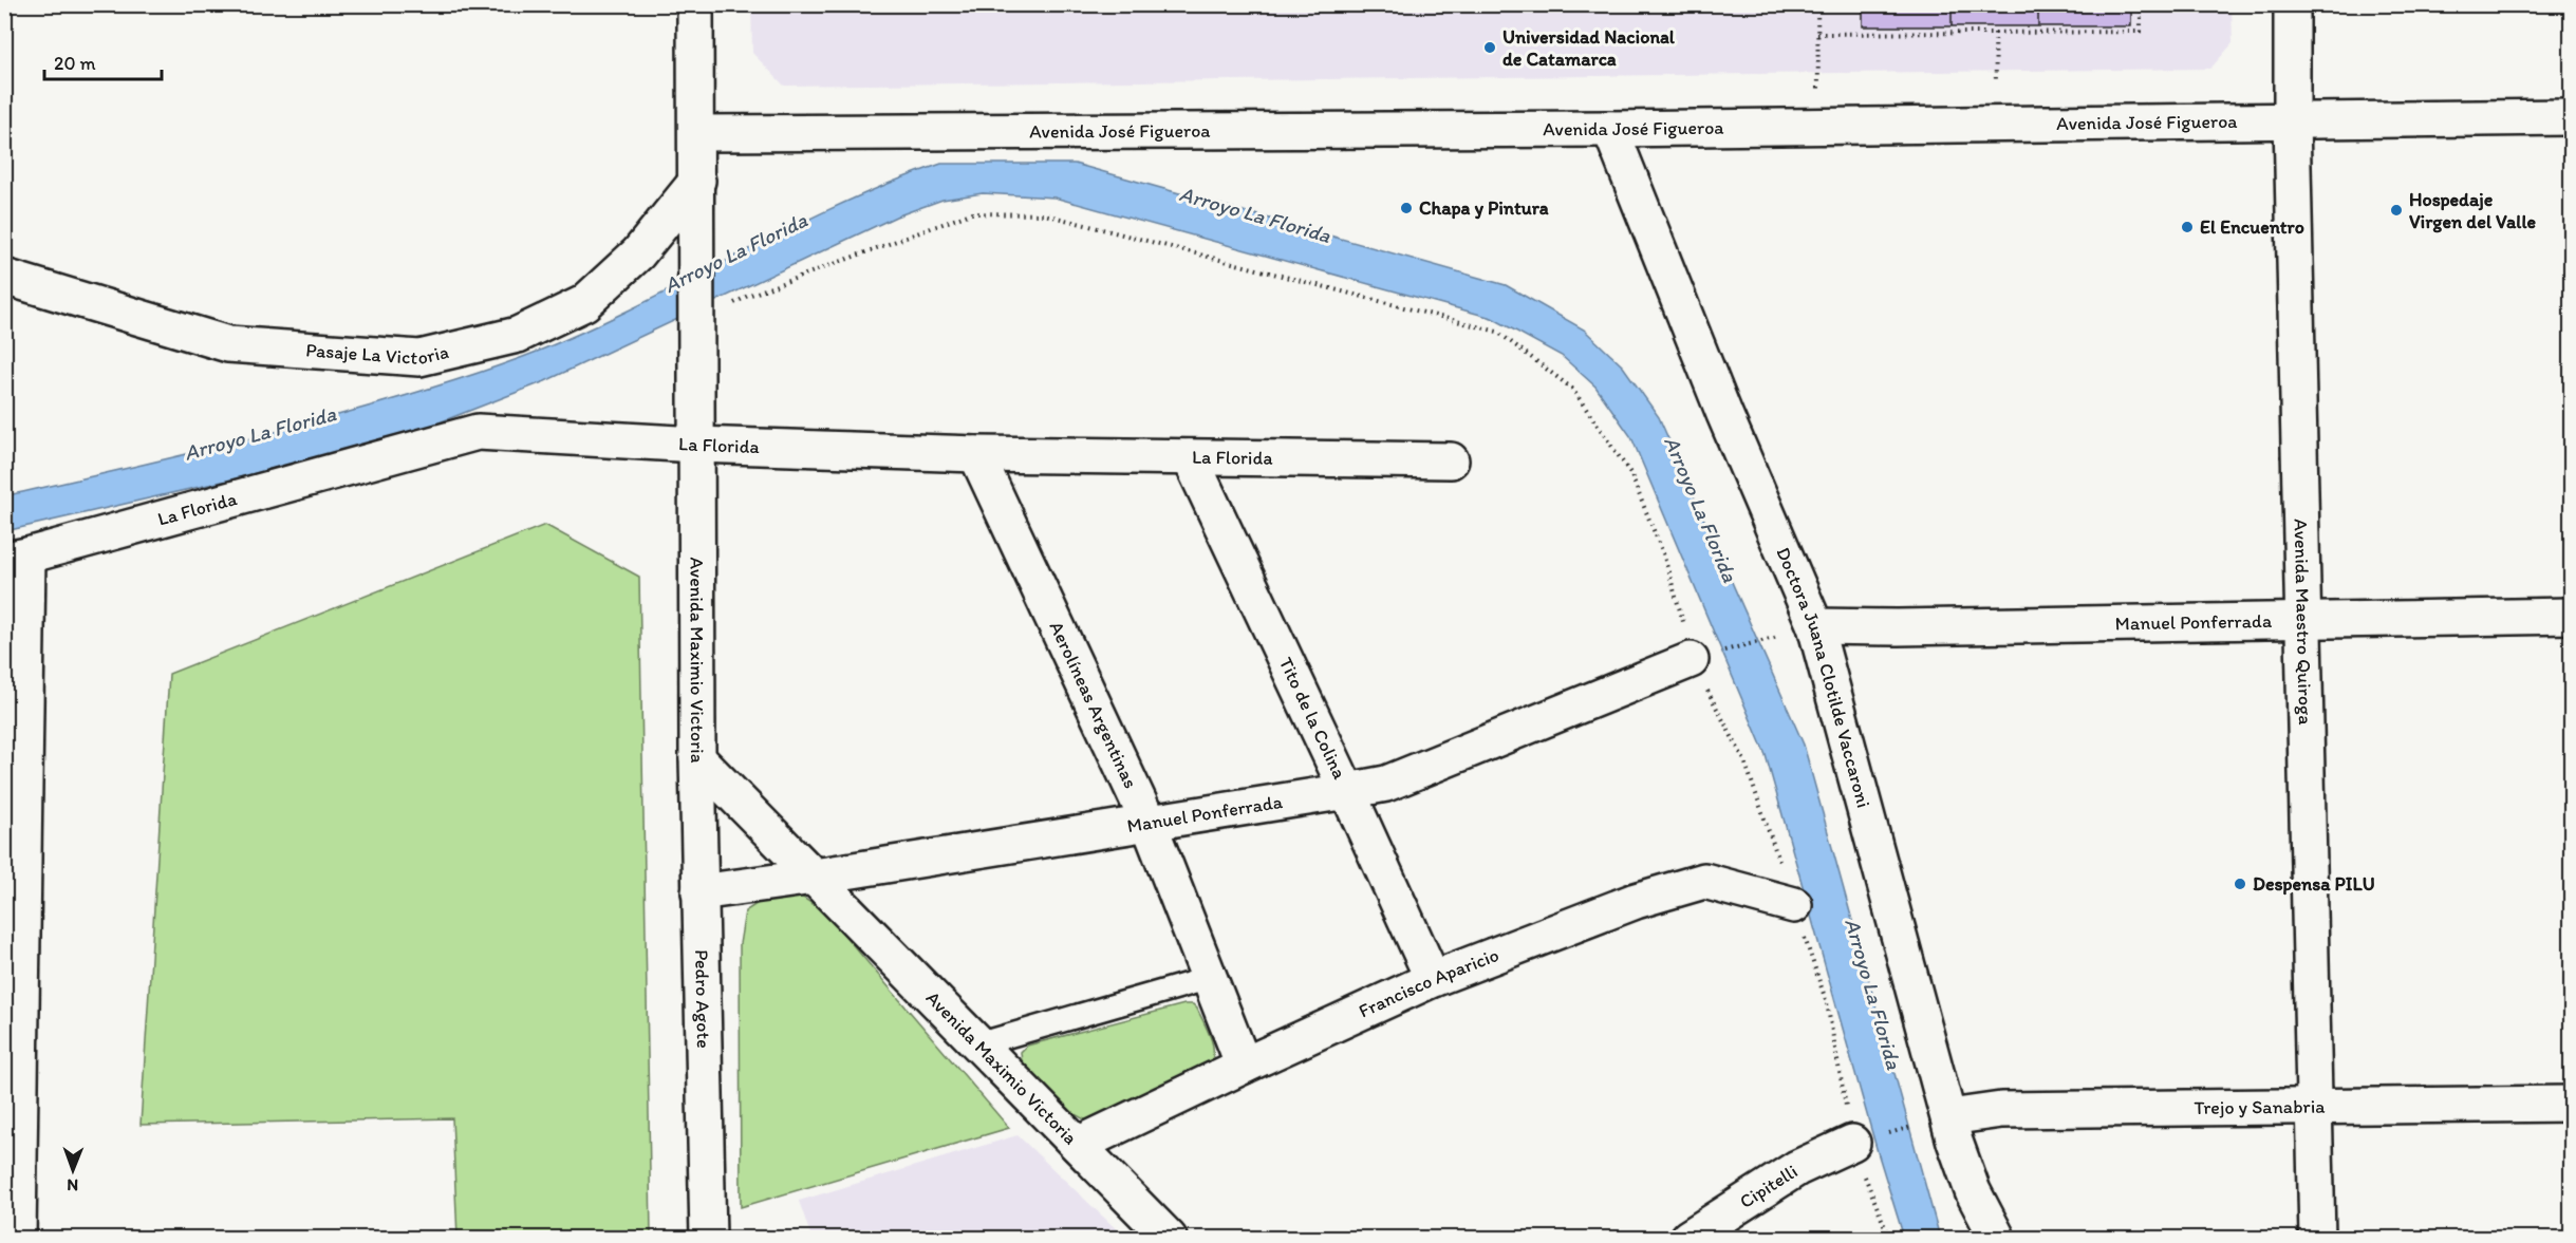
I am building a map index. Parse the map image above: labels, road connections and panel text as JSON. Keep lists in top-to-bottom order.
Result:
{
  "streets": {
    "street": [
      "Avenida José Figueroa",
      "Pasaje La Victoria",
      "La Florida",
      "Manuel Ponferrada",
      "Avenida Maestro Quiroga",
      "Avenida Maximio Victoria",
      "Doctora Juana Clotilde Vaccaroni",
      "Aerolíneas Argentinas",
      "Tito de la Colina",
      "Francisco Aparicio",
      "Pedro Agote",
      "Trejo y Sanabria",
      "Cipitelli"
    ]
  },
  "crossings": [
    ["Avenida José Figueroa", "Avenida Maestro Quiroga"],
    ["Avenida José Figueroa", "Avenida Maximio Victoria"],
    ["Avenida José Figueroa", "Doctora Juana Clotilde Vaccaroni"],
    ["Pasaje La Victoria", "Avenida Maximio Victoria"],
    ["La Florida", "Avenida Maximio Victoria"],
    ["La Florida", "Aerolíneas Argentinas"],
    ["La Florida", "Tito de la Colina"],
    ["Manuel Ponferrada", "Avenida Maestro Quiroga"],
    ["Manuel Ponferrada", "Avenida Maximio Victoria"],
    ["Manuel Ponferrada", "Doctora Juana Clotilde Vaccaroni"],
    ["Manuel Ponferrada", "Aerolíneas Argentinas"],
    ["Manuel Ponferrada", "Tito de la Colina"],
    ["Manuel Ponferrada", "Pedro Agote"],
    ["Avenida Maestro Quiroga", "Trejo y Sanabria"],
    ["Avenida Maximio Victoria", "Francisco Aparicio"],
    ["Avenida Maximio Victoria", "Pedro Agote"],
    ["Doctora Juana Clotilde Vaccaroni", "Trejo y Sanabria"],
    ["Aerolíneas Argentinas", "Francisco Aparicio"],
    ["Tito de la Colina", "Francisco Aparicio"]
  ],
  "water": ["Arroyo La Florida"],
  "places": [
    "Universidad Nacional de Catamarca",
    "Chapa y Pintura",
    "Hospedaje Virgen del Valle",
    "El Encuentro",
    "Despensa PILU"
  ],
  "scale_bar": "20 m",
  "north": "bottom"
}
